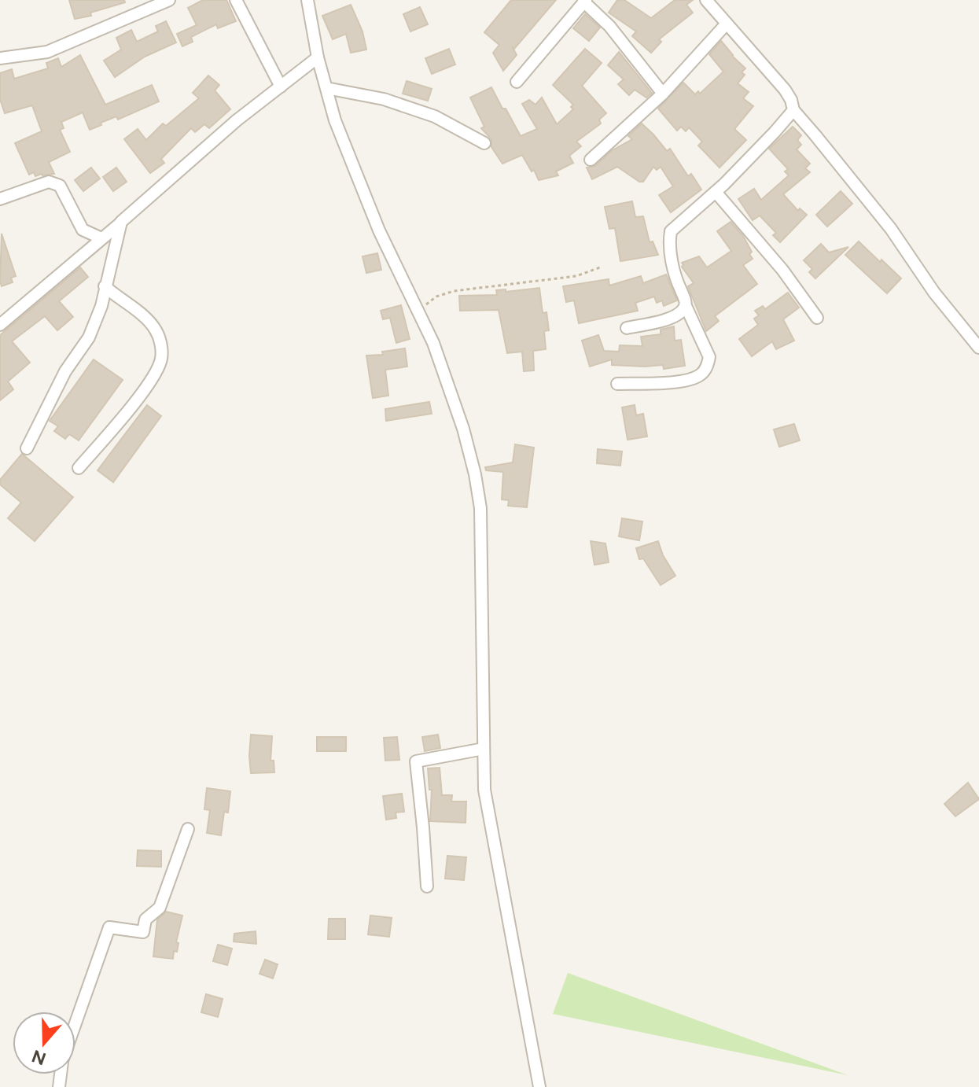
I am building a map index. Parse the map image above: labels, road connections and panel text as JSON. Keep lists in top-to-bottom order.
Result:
{
  "north": "bottom"
}
